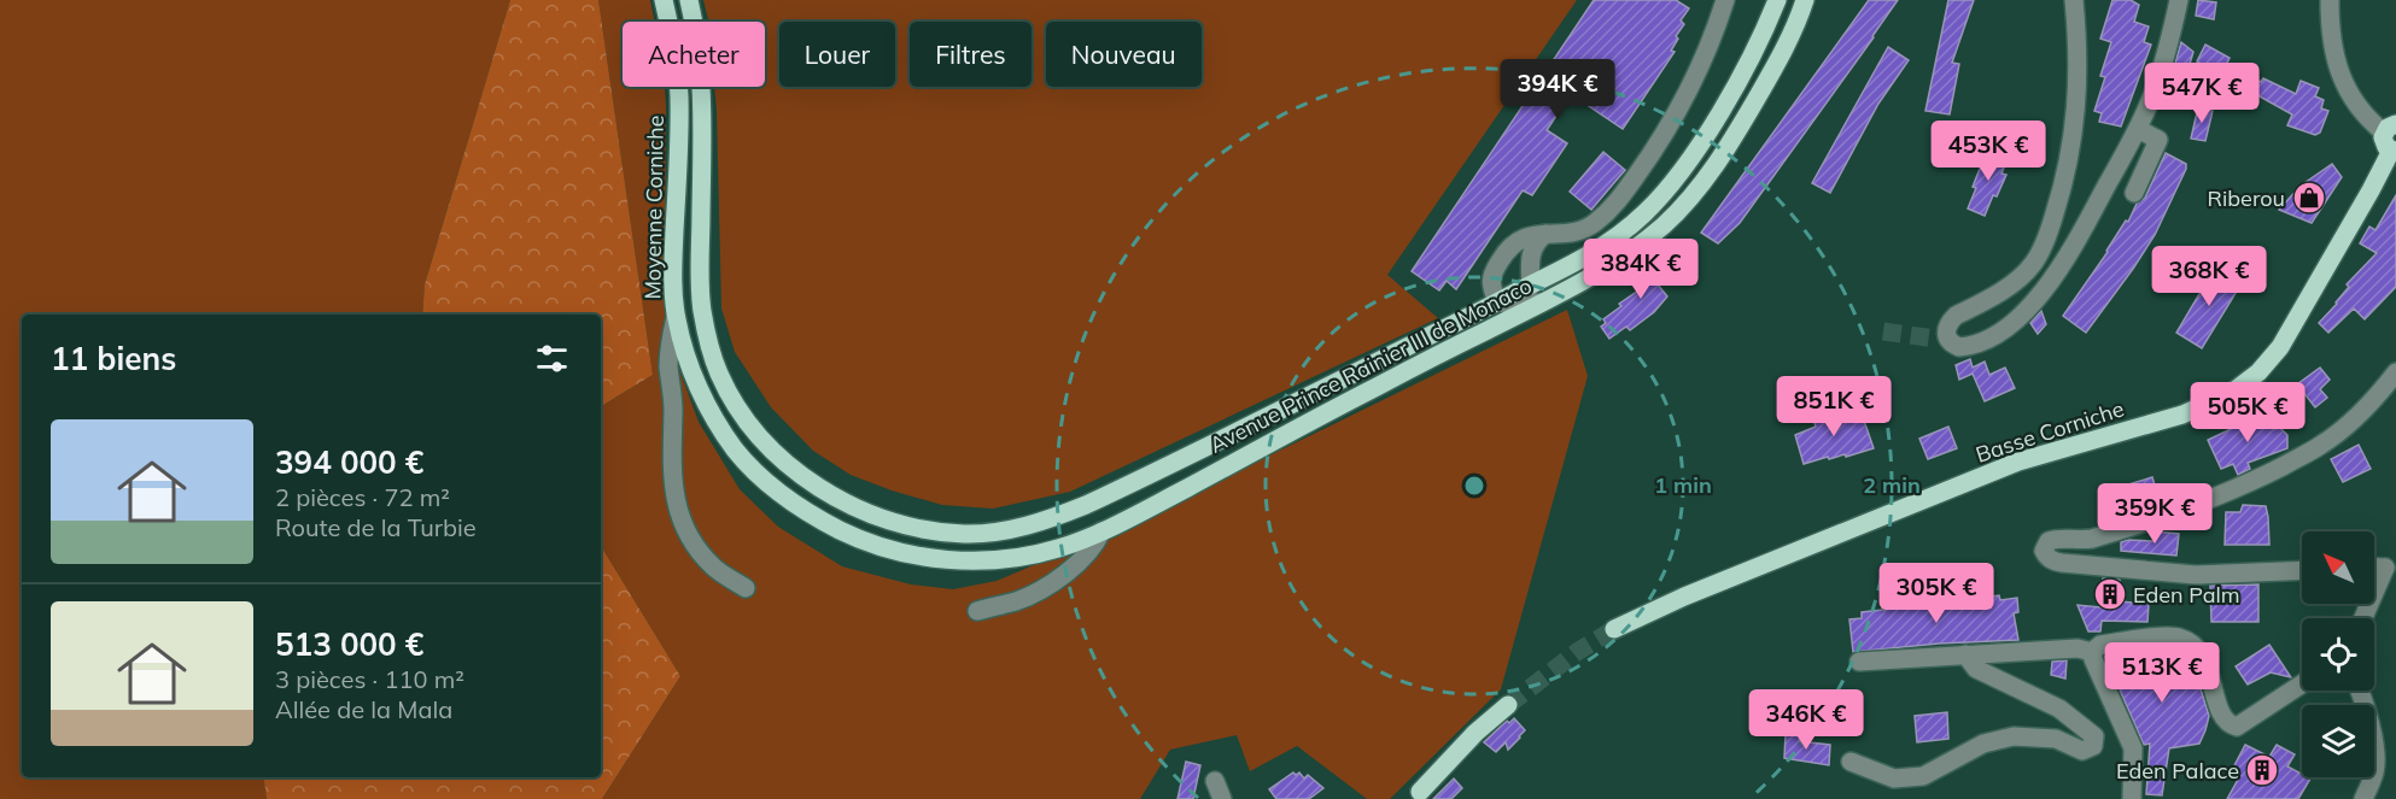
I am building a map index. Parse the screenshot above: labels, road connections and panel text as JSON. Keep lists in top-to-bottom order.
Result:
{
  "streets": {
    "main road": ["Moyenne Corniche", "Avenue Prince Rainier III de Monaco", "Basse Corniche"]
  },
  "crossings": [
    ["Moyenne Corniche", "Avenue Prince Rainier III de Monaco"]
  ],
  "places": {
    "shop": ["Riberou"],
    "building": ["Eden Palm", "Eden Palace"]
  },
  "north": "top left",
  "page": {
    "chip": [
      "Acheter",
      "Louer",
      "Filtres",
      "Nouveau"
    ],
    "price": [
      "394K €",
      "547K €",
      "453K €",
      "384K €",
      "368K €",
      "851K €",
      "505K €",
      "359K €",
      "305K €",
      "513K €",
      "346K €"
    ],
    "heading": "11 biens",
    "list": [
      {
        "name": "394 000 €",
        "note": "2 pièces · 72 m² · Route de la Turbie"
      },
      {
        "name": "513 000 €",
        "note": "3 pièces · 110 m² · Allée de la Mala"
      }
    ]
  },
  "rings": ["1 min", "2 min"]
}
